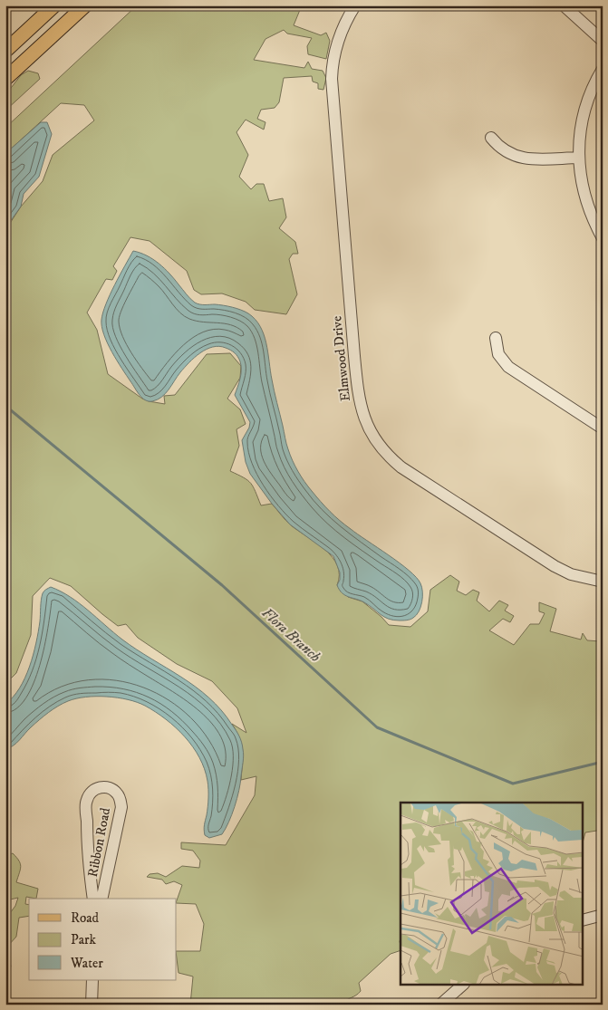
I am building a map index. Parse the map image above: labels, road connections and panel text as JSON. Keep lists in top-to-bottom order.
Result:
{
  "streets": {
    "street": ["Elmwood Drive", "Ribbon Road"]
  },
  "water": ["Flora Branch"],
  "legend": ["Road", "Park", "Water"]
}
